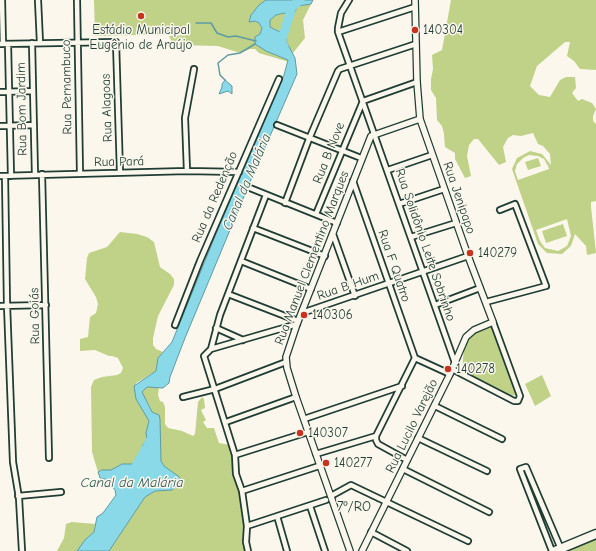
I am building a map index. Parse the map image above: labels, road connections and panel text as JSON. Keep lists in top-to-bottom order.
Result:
{
  "streets": {
    "street": [
      "Rua Pernambuco",
      "Rua Alagoas",
      "Rua Bom Jardim",
      "Rua B Nove",
      "Rua Pará",
      "Rua da Redenção",
      "Rua Jenipapo",
      "Rua Solidônio Leite Sobrinho",
      "Rua Manuel Clementino Marques",
      "Rua F Quatro",
      "Rua B Hum",
      "Rua Goiás",
      "Rua Lucilo Varejão"
    ]
  },
  "crossings": [
    ["Rua Pernambuco", "Rua Alagoas"],
    ["Rua Pernambuco", "Rua Pará"],
    ["Rua Alagoas", "Rua Pará"],
    ["Rua Bom Jardim", "Rua Pará"],
    ["Rua B Nove", "Rua Solidônio Leite Sobrinho"],
    ["Rua Pará", "Rua da Redenção"],
    ["Rua Pará", "Rua Goiás"],
    ["Rua Jenipapo", "Rua B Hum"],
    ["Rua Jenipapo", "Rua Lucilo Varejão"],
    ["Rua Solidônio Leite Sobrinho", "Rua Manuel Clementino Marques"],
    ["Rua Solidônio Leite Sobrinho", "Rua B Hum"],
    ["Rua Solidônio Leite Sobrinho", "Rua Lucilo Varejão"],
    ["Rua Manuel Clementino Marques", "Rua F Quatro"],
    ["Rua Manuel Clementino Marques", "Rua B Hum"],
    ["Rua F Quatro", "Rua B Hum"]
  ],
  "districts": ["7º/RO"],
  "water": ["Canal da Malária"],
  "places": [
    "Estádio Municipal Eugênio de Araújo",
    "140304",
    "140279",
    "140306",
    "140278",
    "140307",
    "140277"
  ]
}
